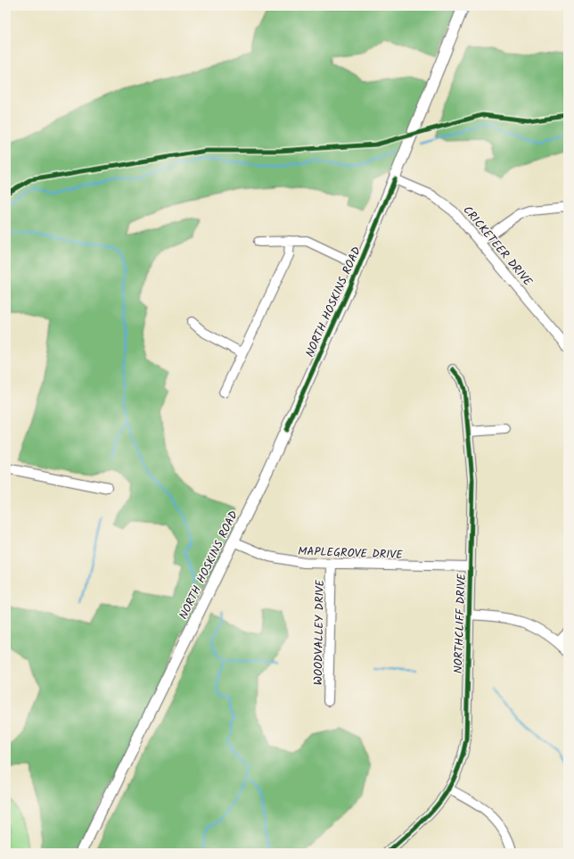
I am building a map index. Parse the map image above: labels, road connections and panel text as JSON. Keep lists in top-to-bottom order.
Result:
{
  "streets": {
    "street": [
      "CRICKETEER DRIVE",
      "NORTH HOSKINS ROAD",
      "MAPLEGROVE DRIVE",
      "NORTHCLIFF DRIVE",
      "WOODVALLEY DRIVE"
    ]
  },
  "crossings": [
    ["CRICKETEER DRIVE", "NORTH HOSKINS ROAD"],
    ["NORTH HOSKINS ROAD", "MAPLEGROVE DRIVE"],
    ["MAPLEGROVE DRIVE", "NORTHCLIFF DRIVE"],
    ["MAPLEGROVE DRIVE", "WOODVALLEY DRIVE"]
  ]
}
